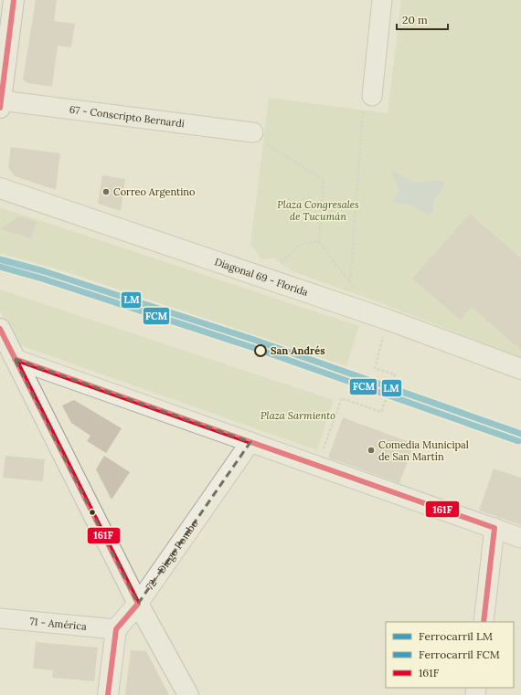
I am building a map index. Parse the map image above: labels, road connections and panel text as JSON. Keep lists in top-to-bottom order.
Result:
{
  "streets": {
    "street": [
      "67 - Conscripto Bernardi",
      "Diagonal 69 - Florida",
      "72 - Diego Pombo",
      "71 - América"
    ]
  },
  "crossings": [
    ["72 - Diego Pombo", "71 - América"]
  ],
  "parks": ["Plaza Congresales de Tucumán", "Plaza Sarmiento"],
  "places": ["Correo Argentino", "San Andrés", "Comedia Municipal de San Martín"],
  "lines": ["transit line 161F", "rail line LM", "rail line FCM"],
  "legend": ["Ferrocarril LM", "Ferrocarril FCM", "161F"],
  "scale_bar": "20 m"
}
